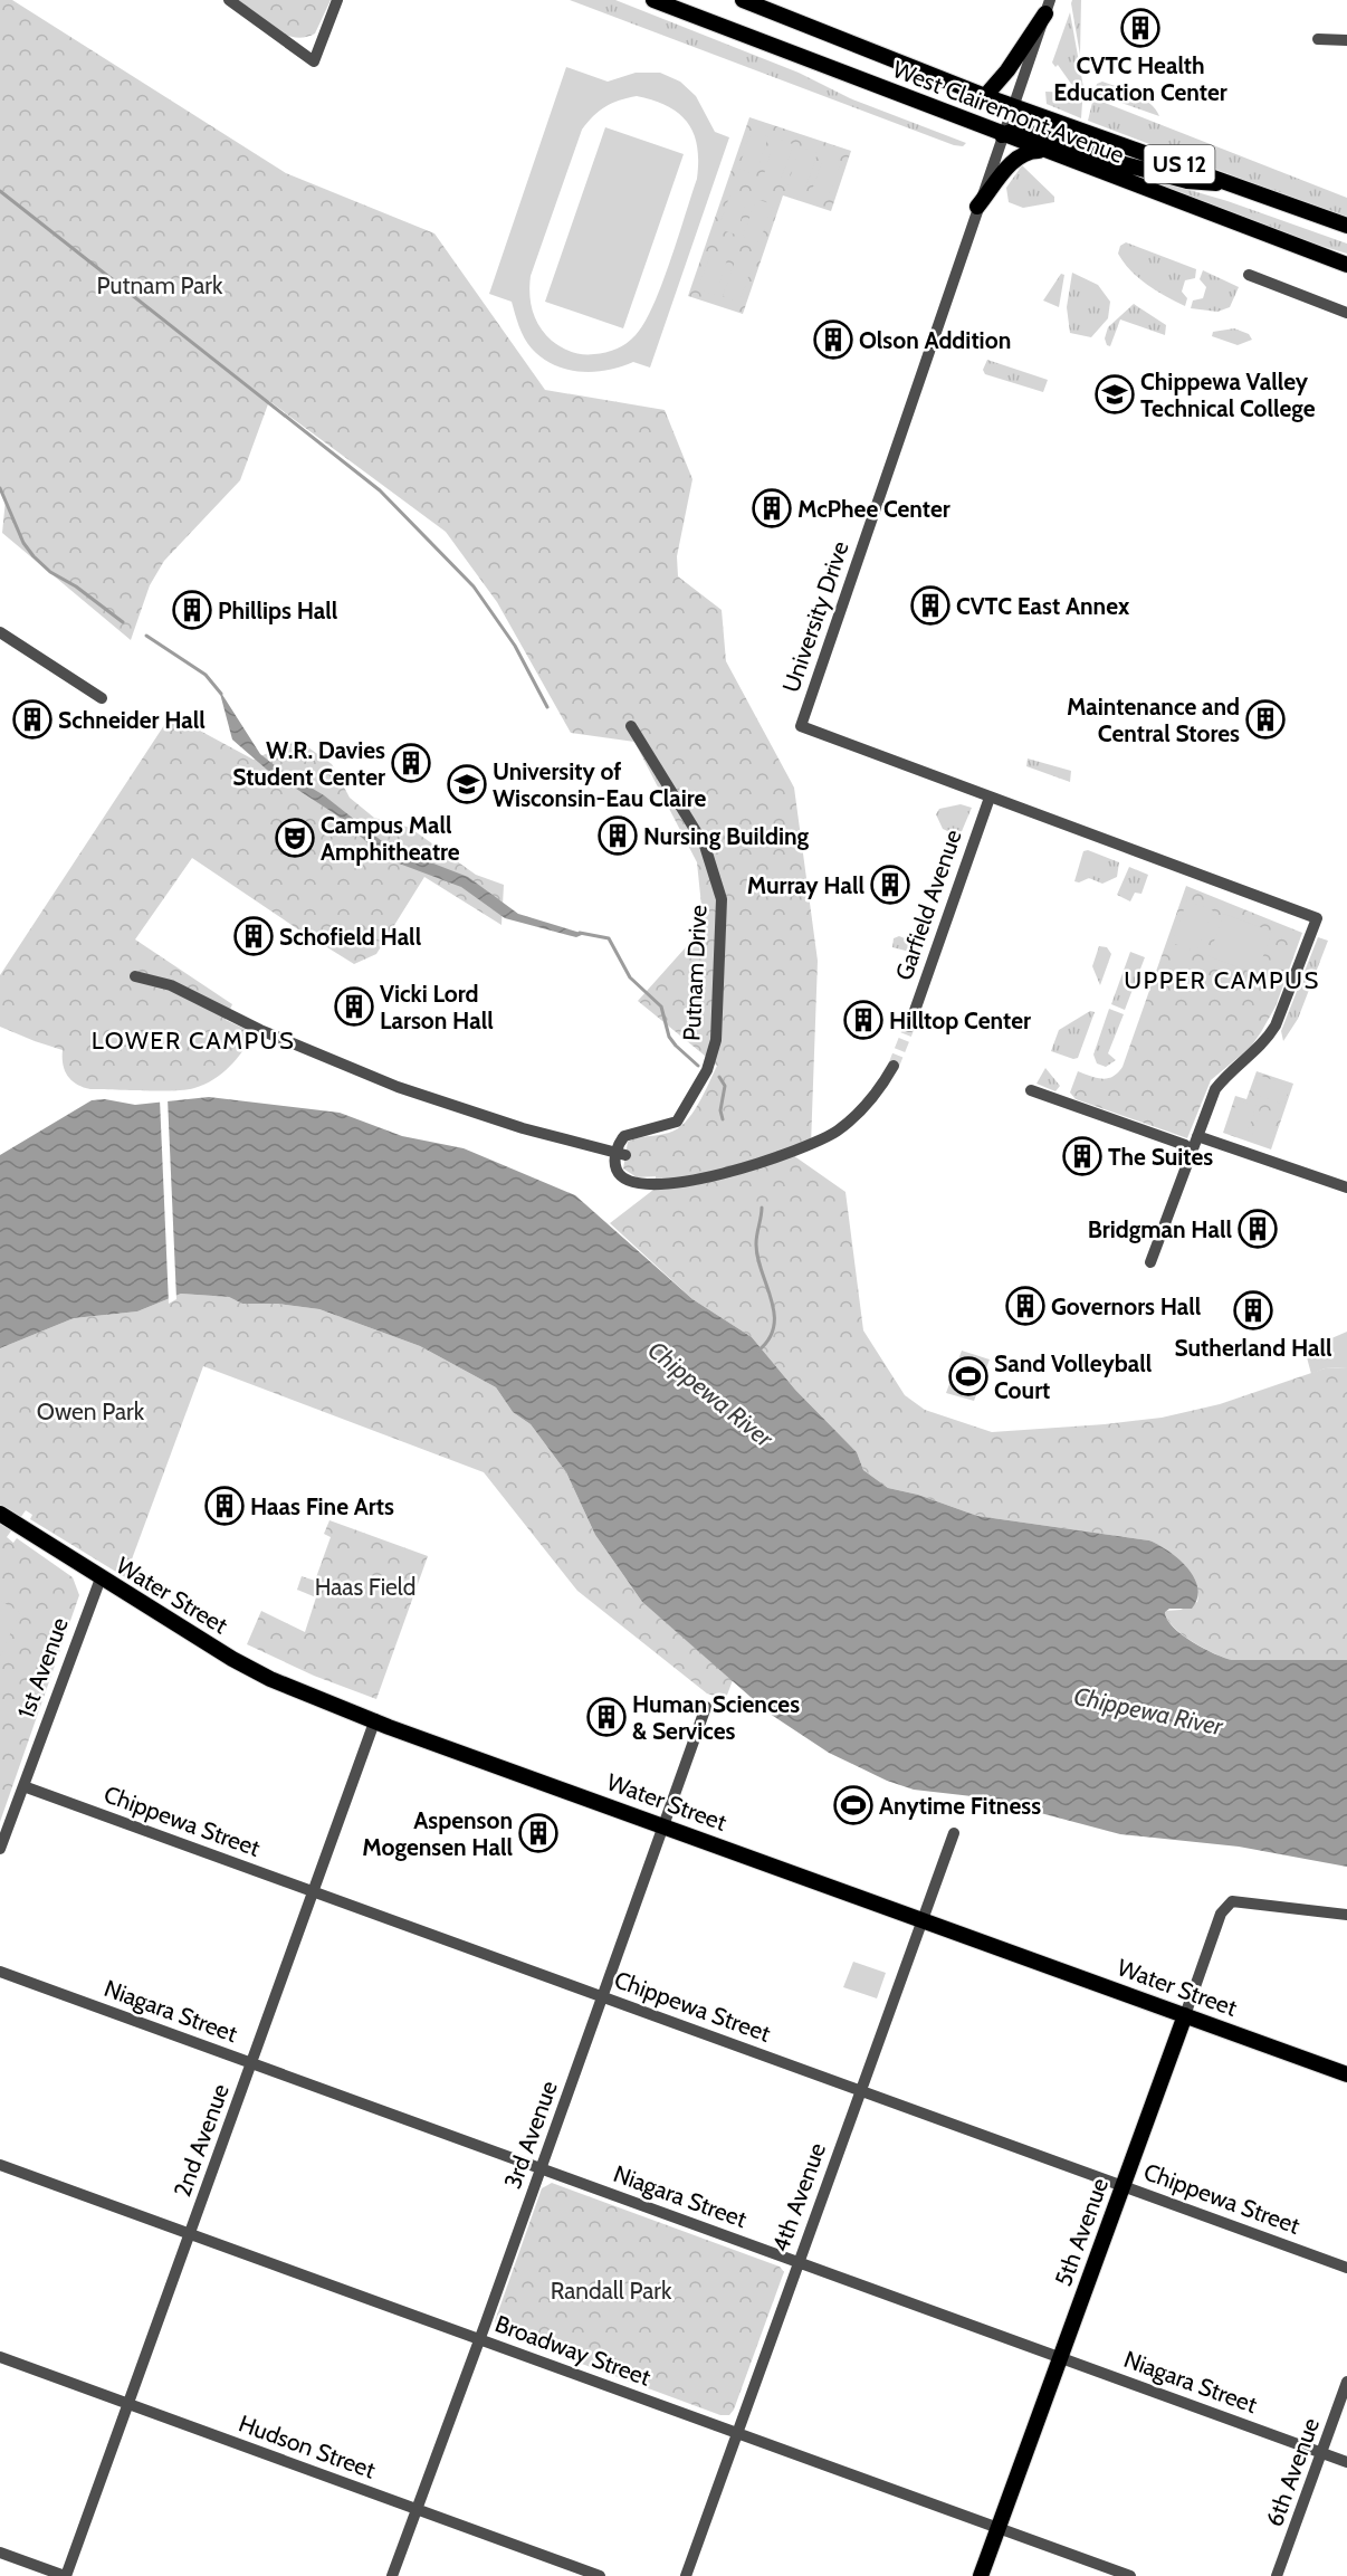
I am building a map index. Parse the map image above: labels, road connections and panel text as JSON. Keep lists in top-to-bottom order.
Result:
{
  "streets": {
    "main road": [
      "West Clairemont Avenue",
      "US 12",
      "Water Street",
      "5th Avenue"
    ],
    "street": [
      "University Drive",
      "Garfield Avenue",
      "Putnam Drive",
      "1st Avenue",
      "Chippewa Street",
      "Niagara Street",
      "3rd Avenue",
      "2nd Avenue",
      "4th Avenue",
      "Broadway Street",
      "Hudson Street",
      "6th Avenue"
    ]
  },
  "crossings": [
    ["West Clairemont Avenue", "University Drive"],
    ["University Drive", "Garfield Avenue"],
    ["Water Street", "1st Avenue"],
    ["Water Street", "3rd Avenue"],
    ["Water Street", "2nd Avenue"],
    ["Water Street", "4th Avenue"],
    ["Water Street", "5th Avenue"],
    ["1st Avenue", "Chippewa Street"],
    ["Chippewa Street", "3rd Avenue"],
    ["Chippewa Street", "2nd Avenue"],
    ["Chippewa Street", "4th Avenue"],
    ["Chippewa Street", "5th Avenue"],
    ["Niagara Street", "3rd Avenue"],
    ["Niagara Street", "2nd Avenue"],
    ["Niagara Street", "4th Avenue"],
    ["Niagara Street", "5th Avenue"],
    ["Niagara Street", "6th Avenue"],
    ["3rd Avenue", "Broadway Street"],
    ["3rd Avenue", "Hudson Street"],
    ["2nd Avenue", "Broadway Street"],
    ["2nd Avenue", "Hudson Street"],
    ["4th Avenue", "Broadway Street"],
    ["5th Avenue", "Broadway Street"]
  ],
  "districts": ["UPPER CAMPUS", "LOWER CAMPUS"],
  "water": ["Chippewa River"],
  "parks": [
    "Putnam Park",
    "Owen Park",
    "Haas Field",
    "Randall Park"
  ],
  "places": {
    "building": [
      "CVTC Health Education Center",
      "Olson Addition",
      "McPhee Center",
      "CVTC East Annex",
      "Phillips Hall",
      "Schneider Hall",
      "Maintenance and Central Stores",
      "W.R. Davies Student Center",
      "Nursing Building",
      "Murray Hall",
      "Schofield Hall",
      "Vicki Lord Larson Hall",
      "Hilltop Center",
      "The Suites",
      "Bridgman Hall",
      "Governors Hall",
      "Sutherland Hall",
      "Haas Fine Arts",
      "Human Sciences & Services",
      "Aspenson Mogensen Hall"
    ],
    "school or university": ["Chippewa Valley Technical College", "University of Wisconsin-Eau Claire"],
    "theatre": ["Campus Mall Amphitheatre"],
    "sports": ["Sand Volleyball Court", "Anytime Fitness"]
  }
}
